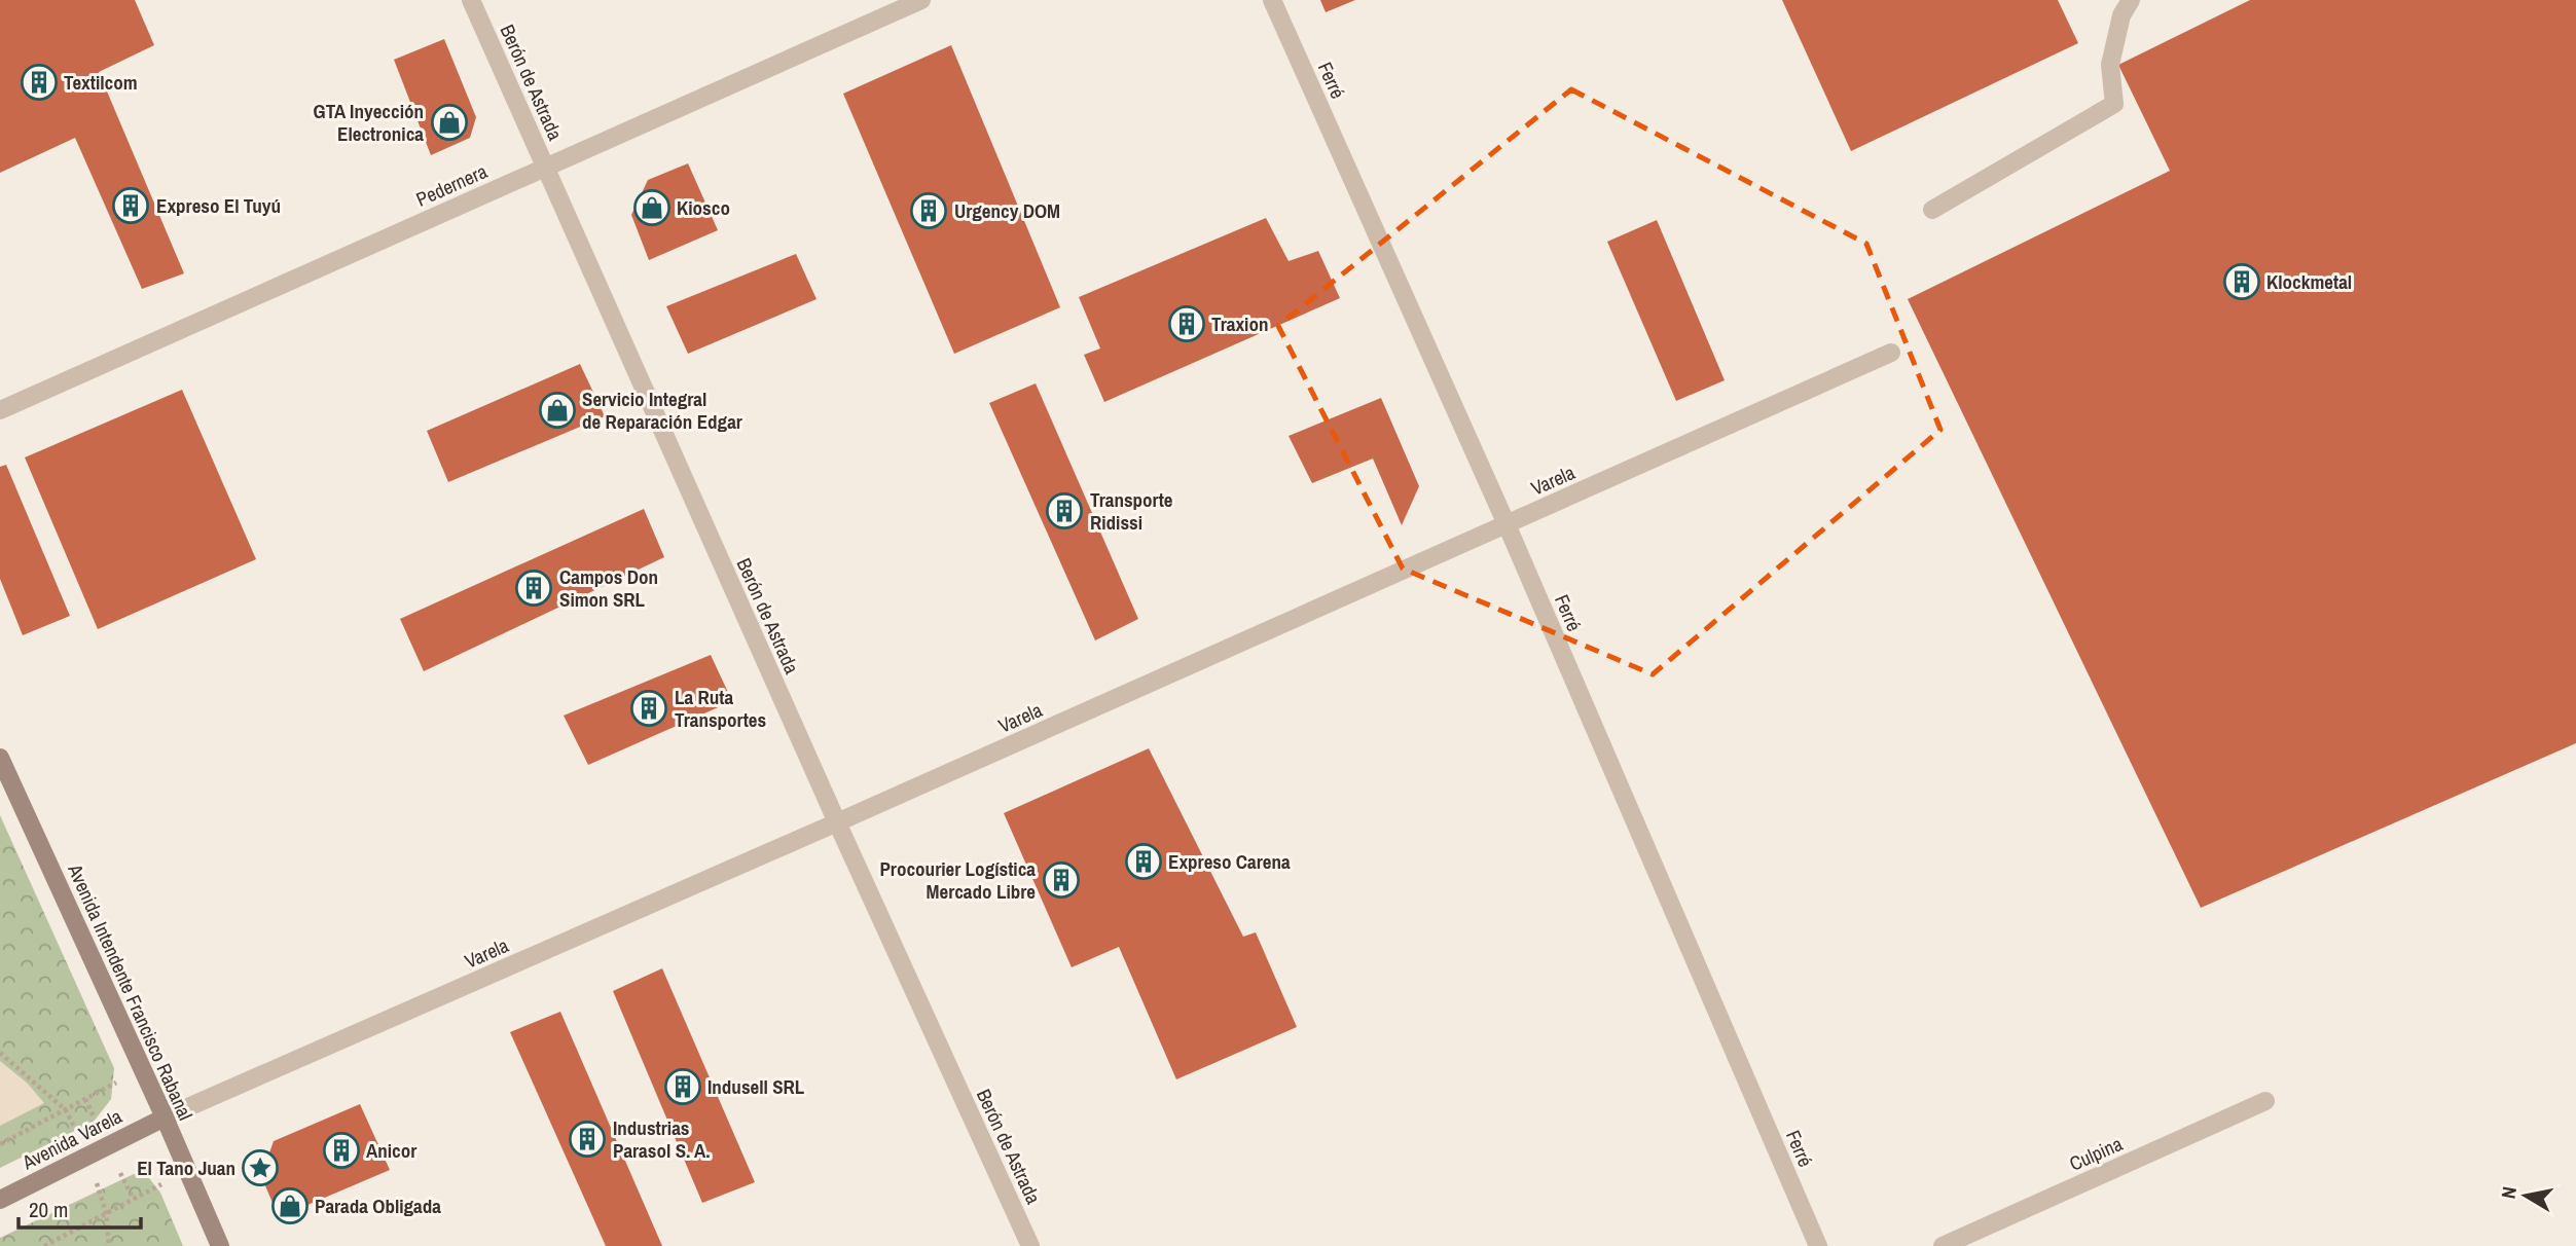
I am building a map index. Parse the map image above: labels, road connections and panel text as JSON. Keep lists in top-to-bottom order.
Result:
{
  "streets": {
    "main road": ["Avenida Intendente Francisco Rabanal", "Avenida Varela"],
    "street": [
      "Ferré",
      "Berón de Astrada",
      "Pedernera",
      "Varela",
      "Culpina"
    ]
  },
  "crossings": [
    ["Ferré", "Varela"],
    ["Berón de Astrada", "Pedernera"],
    ["Berón de Astrada", "Varela"],
    ["Varela", "Avenida Intendente Francisco Rabanal"],
    ["Varela", "Avenida Varela"],
    ["Avenida Intendente Francisco Rabanal", "Avenida Varela"]
  ],
  "places": {
    "building": [
      "Textilcom",
      "Expreso El Tuyú",
      "Urgency DOM",
      "Klockmetal",
      "Traxion",
      "Transporte Ridissi",
      "Campos Don Simon SRL",
      "La Ruta Transportes",
      "Expreso Carena",
      "Procourier Logística Mercado Libre",
      "Indusell SRL",
      "Industrias Parasol S. A.",
      "Anicor"
    ],
    "shop": [
      "GTA Inyección Electronica",
      "Kiosco",
      "Servicio Integral de Reparación Edgar",
      "Parada Obligada"
    ],
    "place": ["El Tano Juan"]
  },
  "scale_bar": "20 m",
  "north": "left"
}
